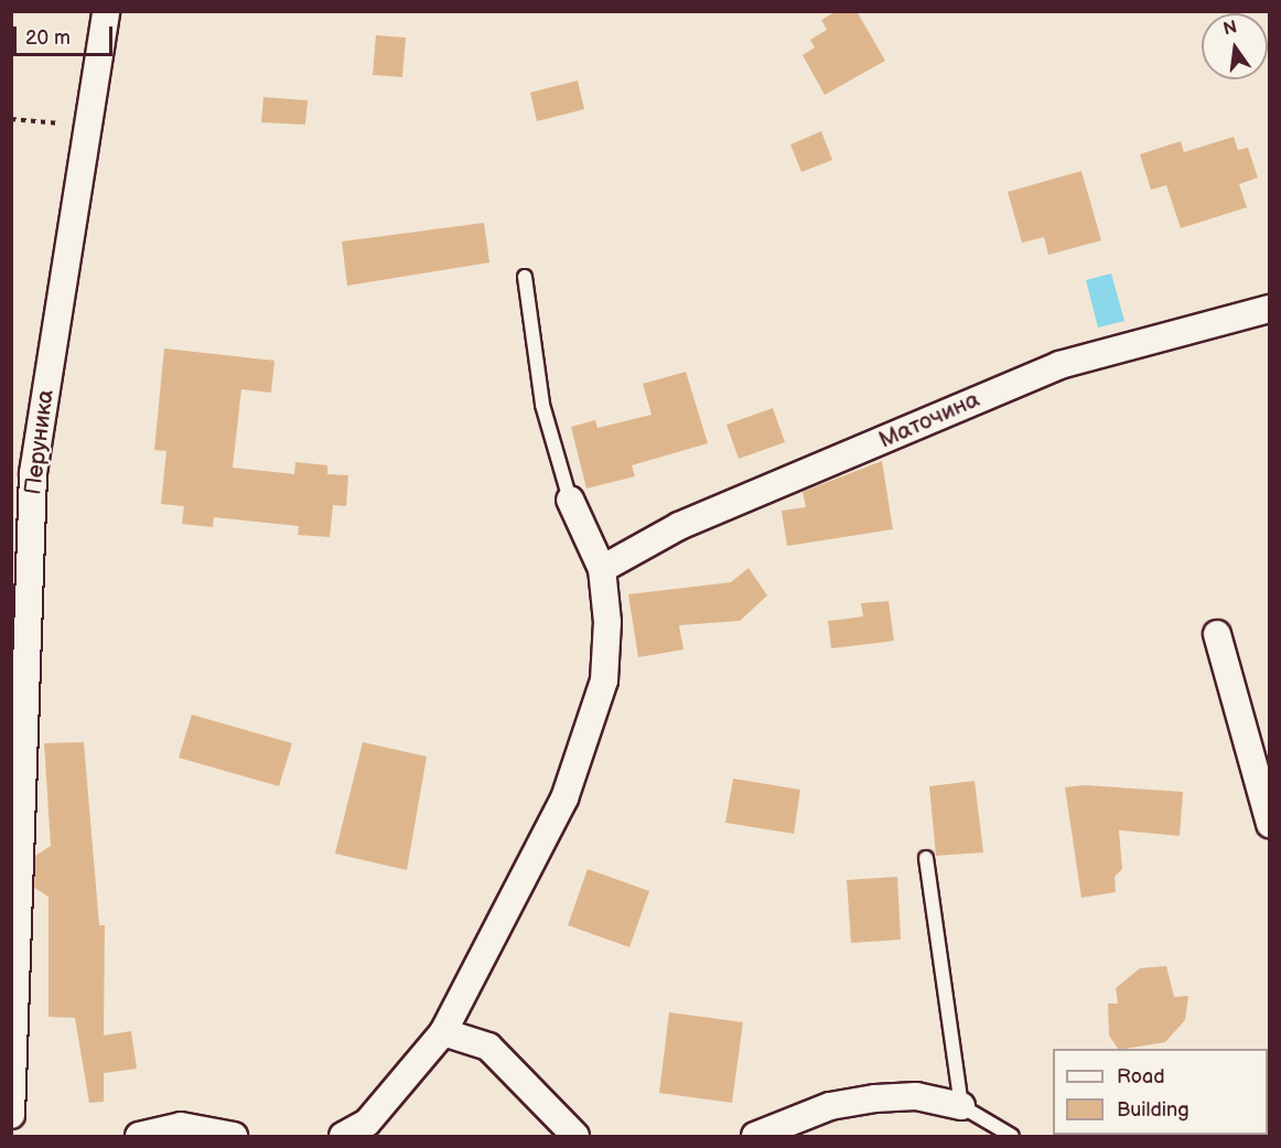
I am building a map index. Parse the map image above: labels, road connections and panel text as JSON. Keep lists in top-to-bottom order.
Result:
{
  "streets": {
    "street": ["Маточина", "Перуника"]
  },
  "legend": ["Road", "Building"],
  "scale_bar": "20 m",
  "north": "top"
}
